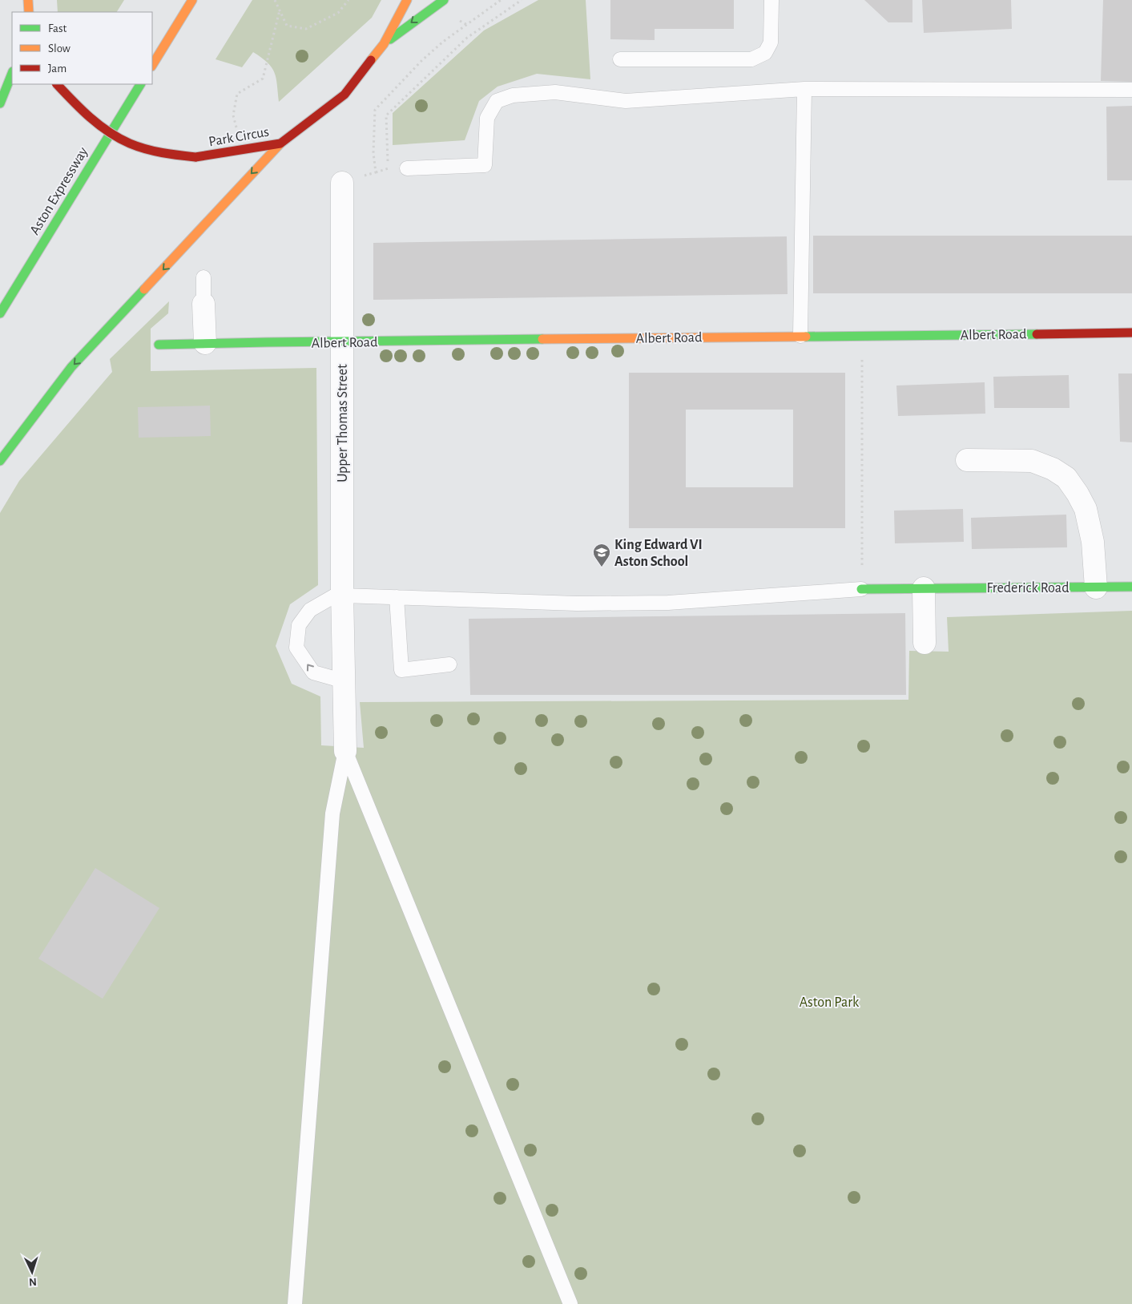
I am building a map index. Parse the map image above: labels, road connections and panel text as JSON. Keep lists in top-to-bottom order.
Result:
{
  "streets": {
    "main road": [
      "Park Circus",
      "Aston Expressway",
      "Albert Road",
      "Frederick Road"
    ],
    "street": ["Upper Thomas Street"]
  },
  "crossings": [
    ["Albert Road", "Upper Thomas Street"]
  ],
  "parks": ["Aston Park"],
  "places": {
    "school or university": ["King Edward VI Aston School"]
  },
  "legend": ["Fast", "Slow", "Jam"],
  "north": "bottom"
}
